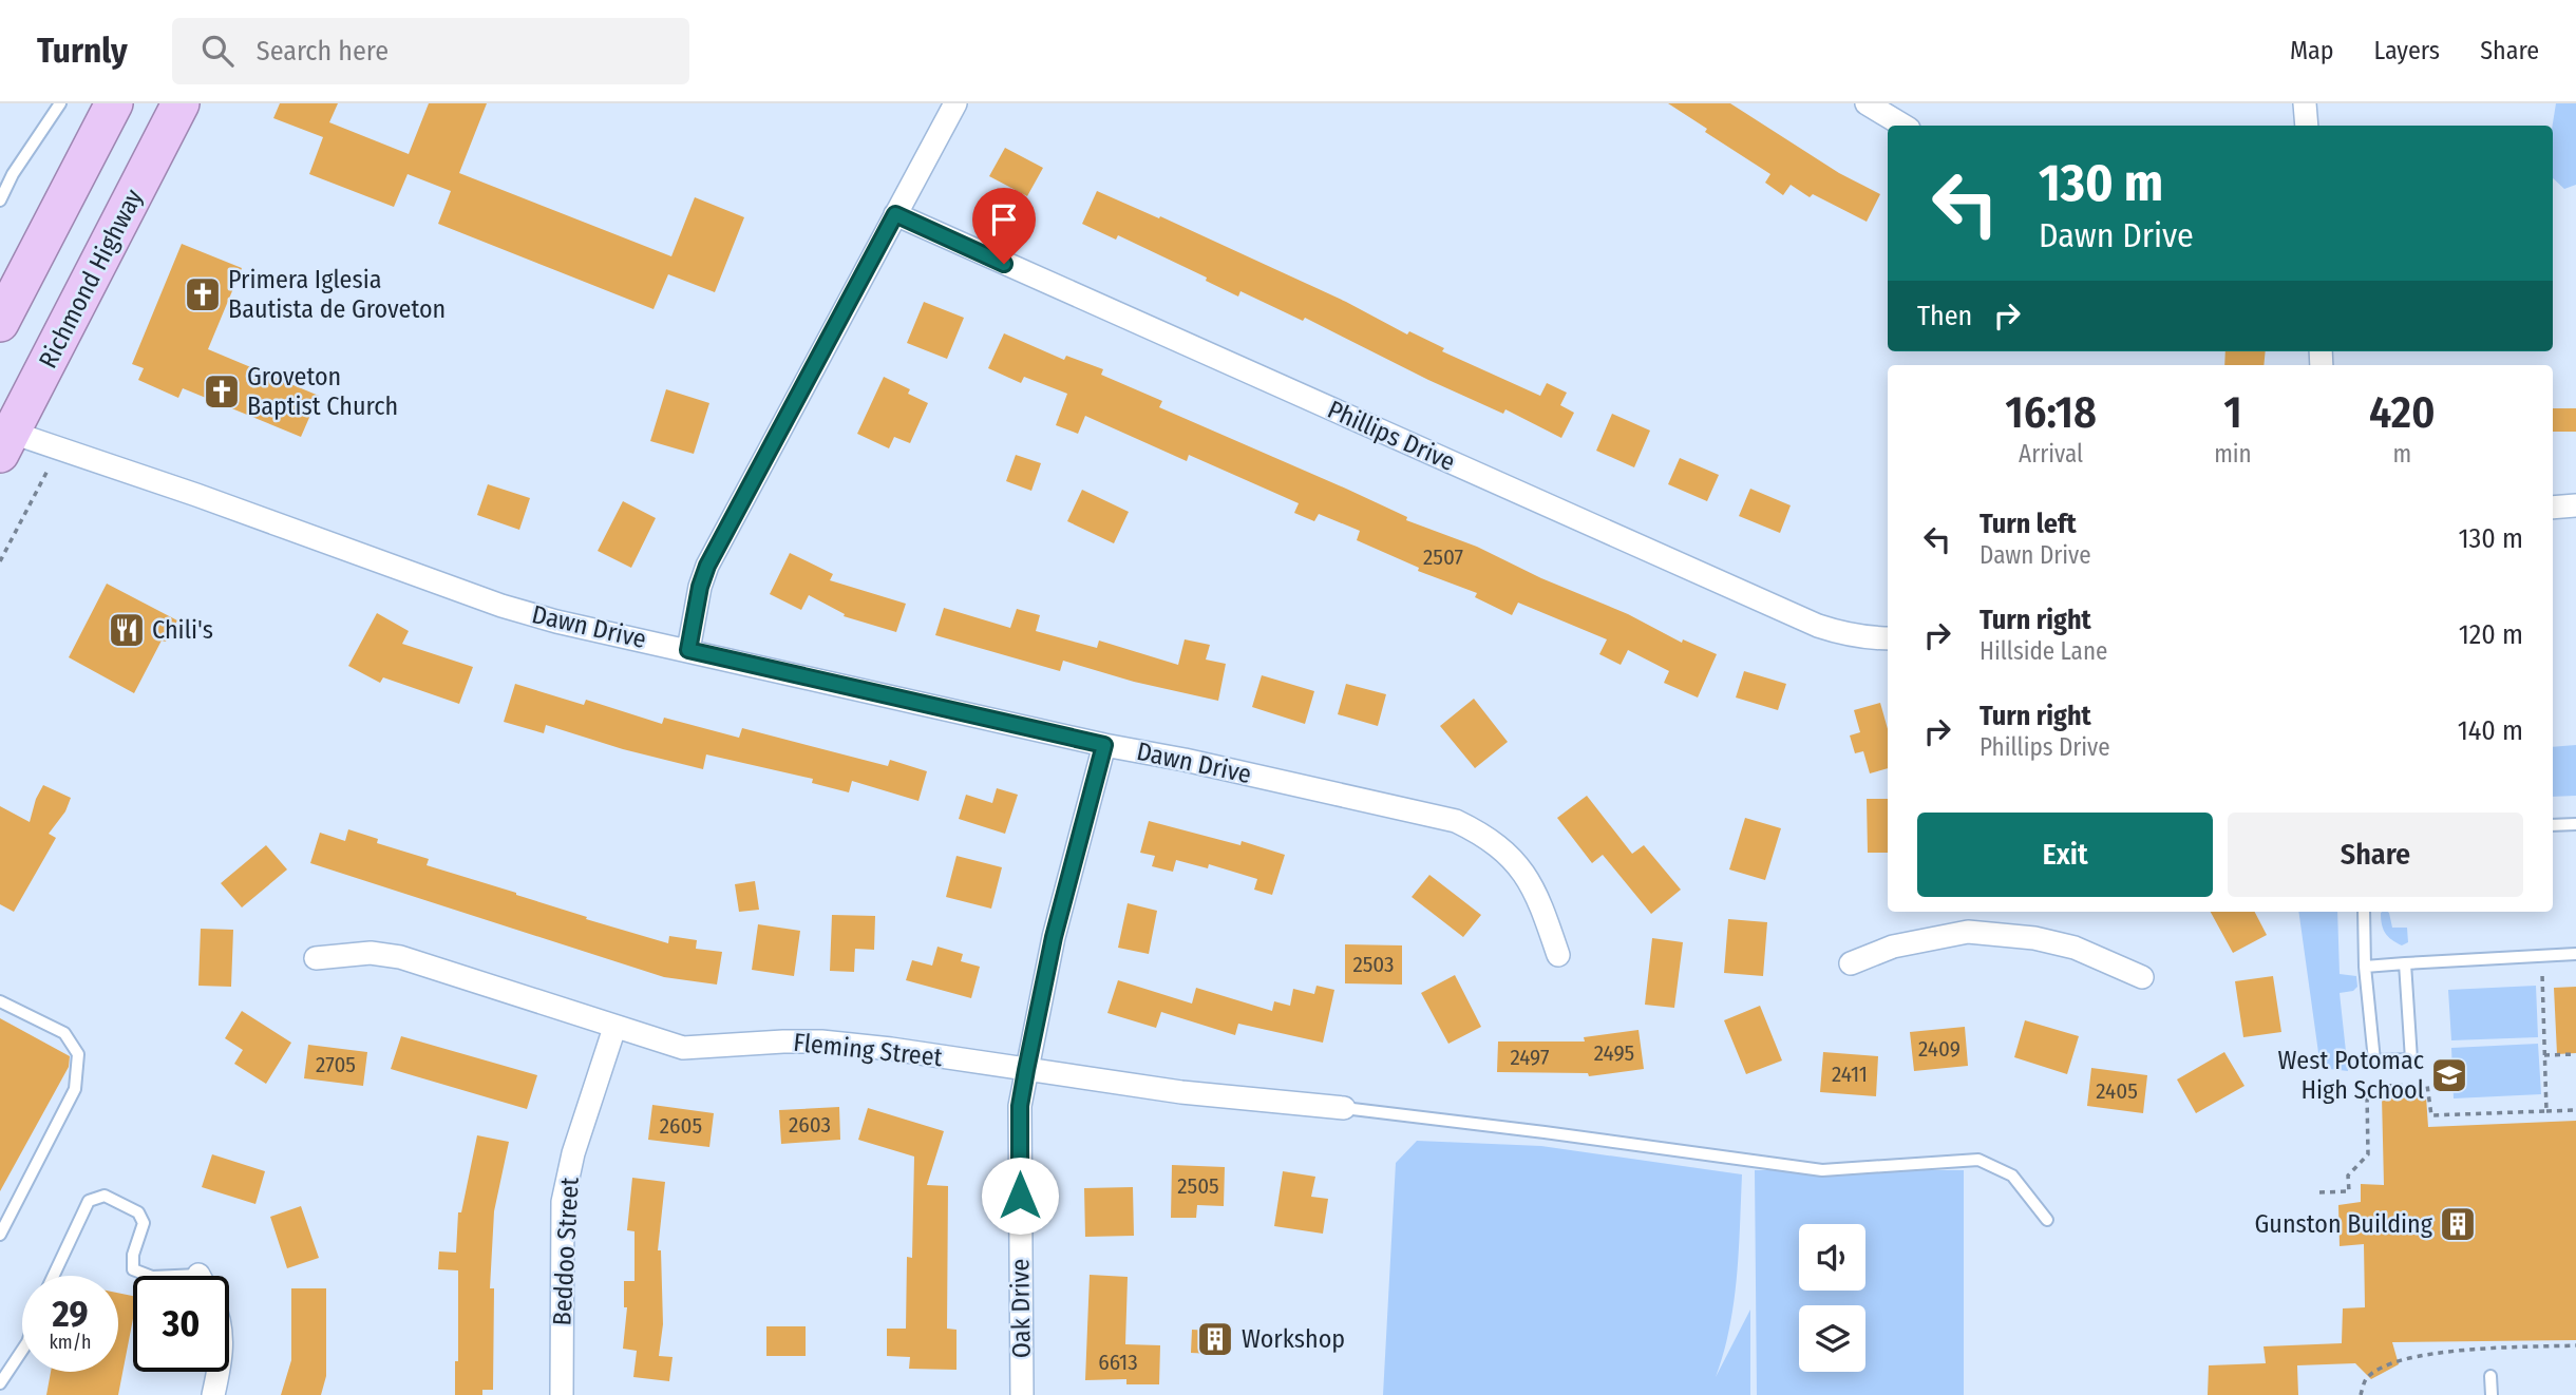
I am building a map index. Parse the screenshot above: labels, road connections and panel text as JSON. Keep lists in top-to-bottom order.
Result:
{
  "streets": {
    "highway": ["Richmond Highway"],
    "street": [
      "Phillips Drive",
      "Dawn Drive",
      "Fleming Street",
      "Beddoo Street",
      "Oak Drive"
    ]
  },
  "crossings": [
    ["Richmond Highway", "Dawn Drive"],
    ["Dawn Drive", "Oak Drive"],
    ["Fleming Street", "Beddoo Street"],
    ["Fleming Street", "Oak Drive"]
  ],
  "places": {
    "church": ["Primera Iglesia Bautista de Groveton", "Groveton Baptist Church"],
    "restaurant": ["Chili's"],
    "school or university": ["West Potomac High School"],
    "building": ["Gunston Building", "Workshop"]
  },
  "house_numbers": [
    "2507",
    "2503",
    "2409",
    "2495",
    "2497",
    "2705",
    "2411",
    "2405",
    "2603",
    "2605",
    "2505",
    "6613"
  ],
  "page": {
    "header": "Turnly",
    "search": "Search here",
    "nav": ["Map", "Layers", "Share"],
    "turn": ["130 m", "Dawn Drive"],
    "then": "Then",
    "eta": [
      "16:18",
      "Arrival",
      "1",
      "min",
      "420",
      "m"
    ],
    "list": [
      {
        "name": "Turn left",
        "note": "Dawn Drive",
        "value": "130 m"
      },
      {
        "name": "Turn right",
        "note": "Hillside Lane",
        "value": "120 m"
      },
      {
        "name": "Turn right",
        "note": "Phillips Drive",
        "value": "140 m"
      }
    ],
    "buttons": ["Exit", "Share"],
    "speed": "29 km/h",
    "limit": "30"
  }
}
